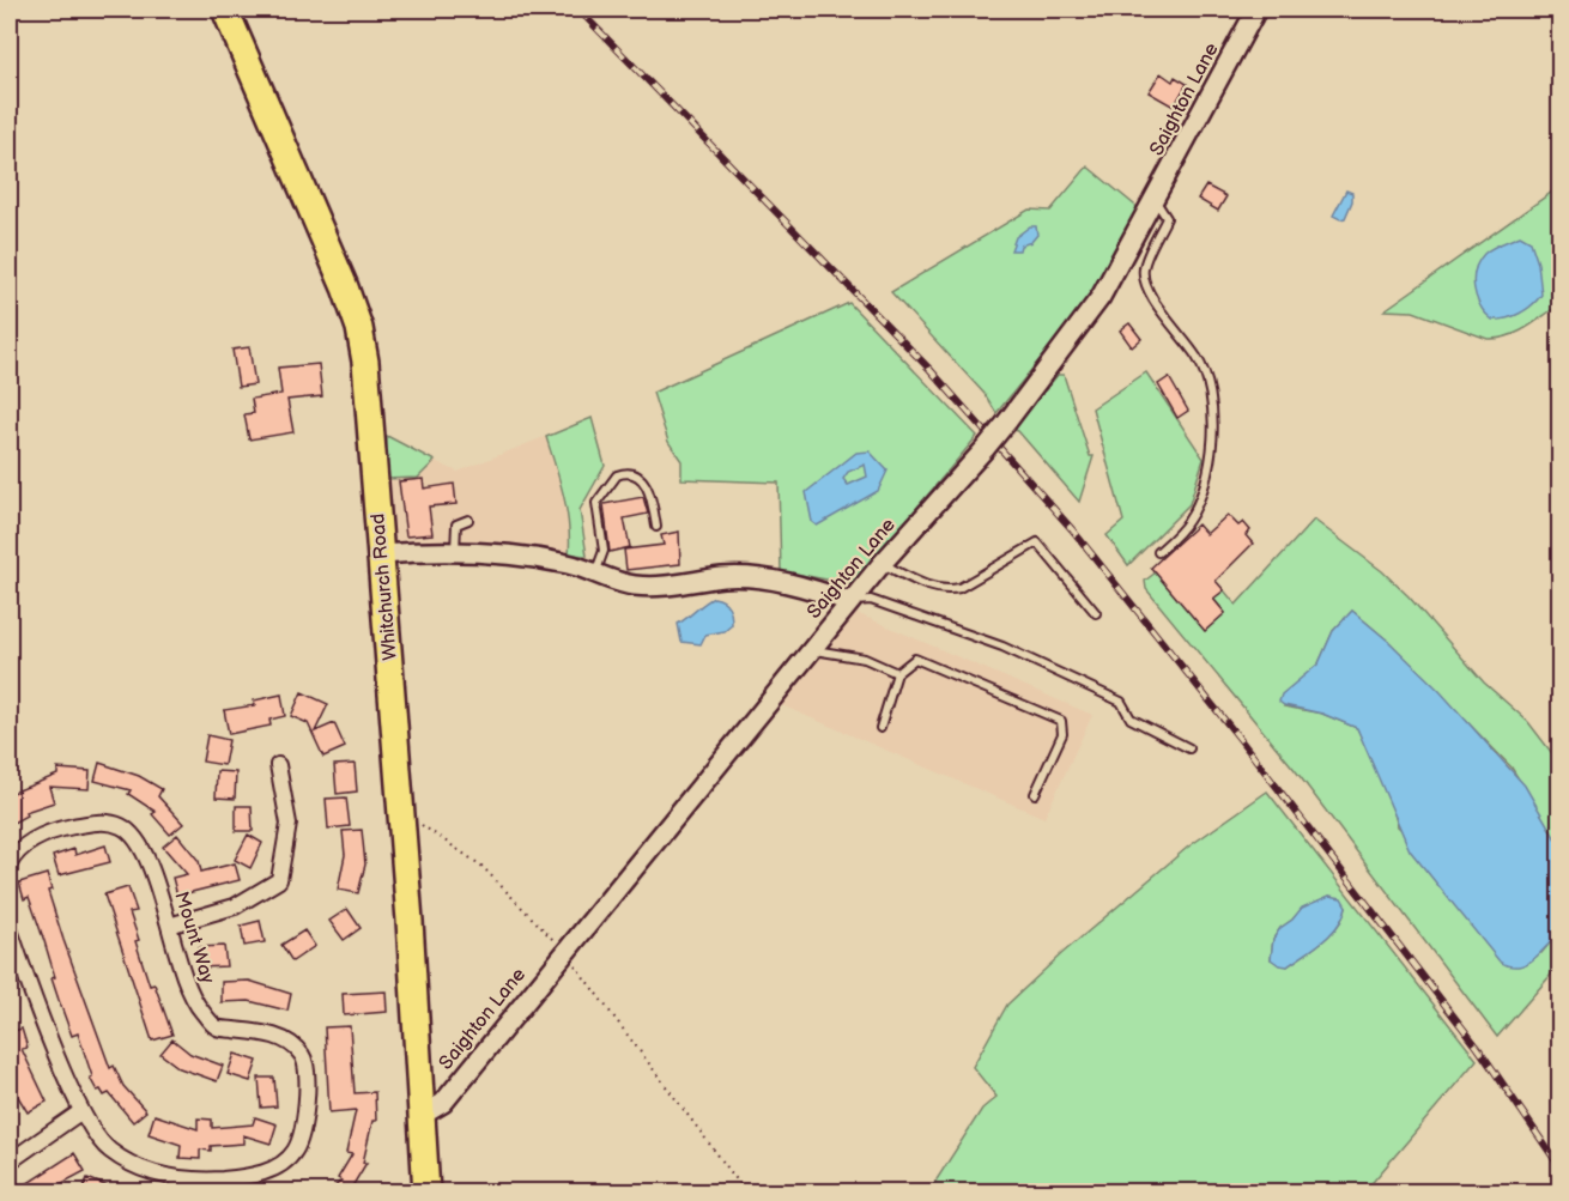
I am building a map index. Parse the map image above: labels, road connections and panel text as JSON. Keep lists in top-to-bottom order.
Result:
{
  "streets": {
    "highway": ["Whitchurch Road"],
    "street": ["Saighton Lane", "Mount Way"]
  },
  "crossings": [
    ["Saighton Lane", "Whitchurch Road"]
  ]
}
